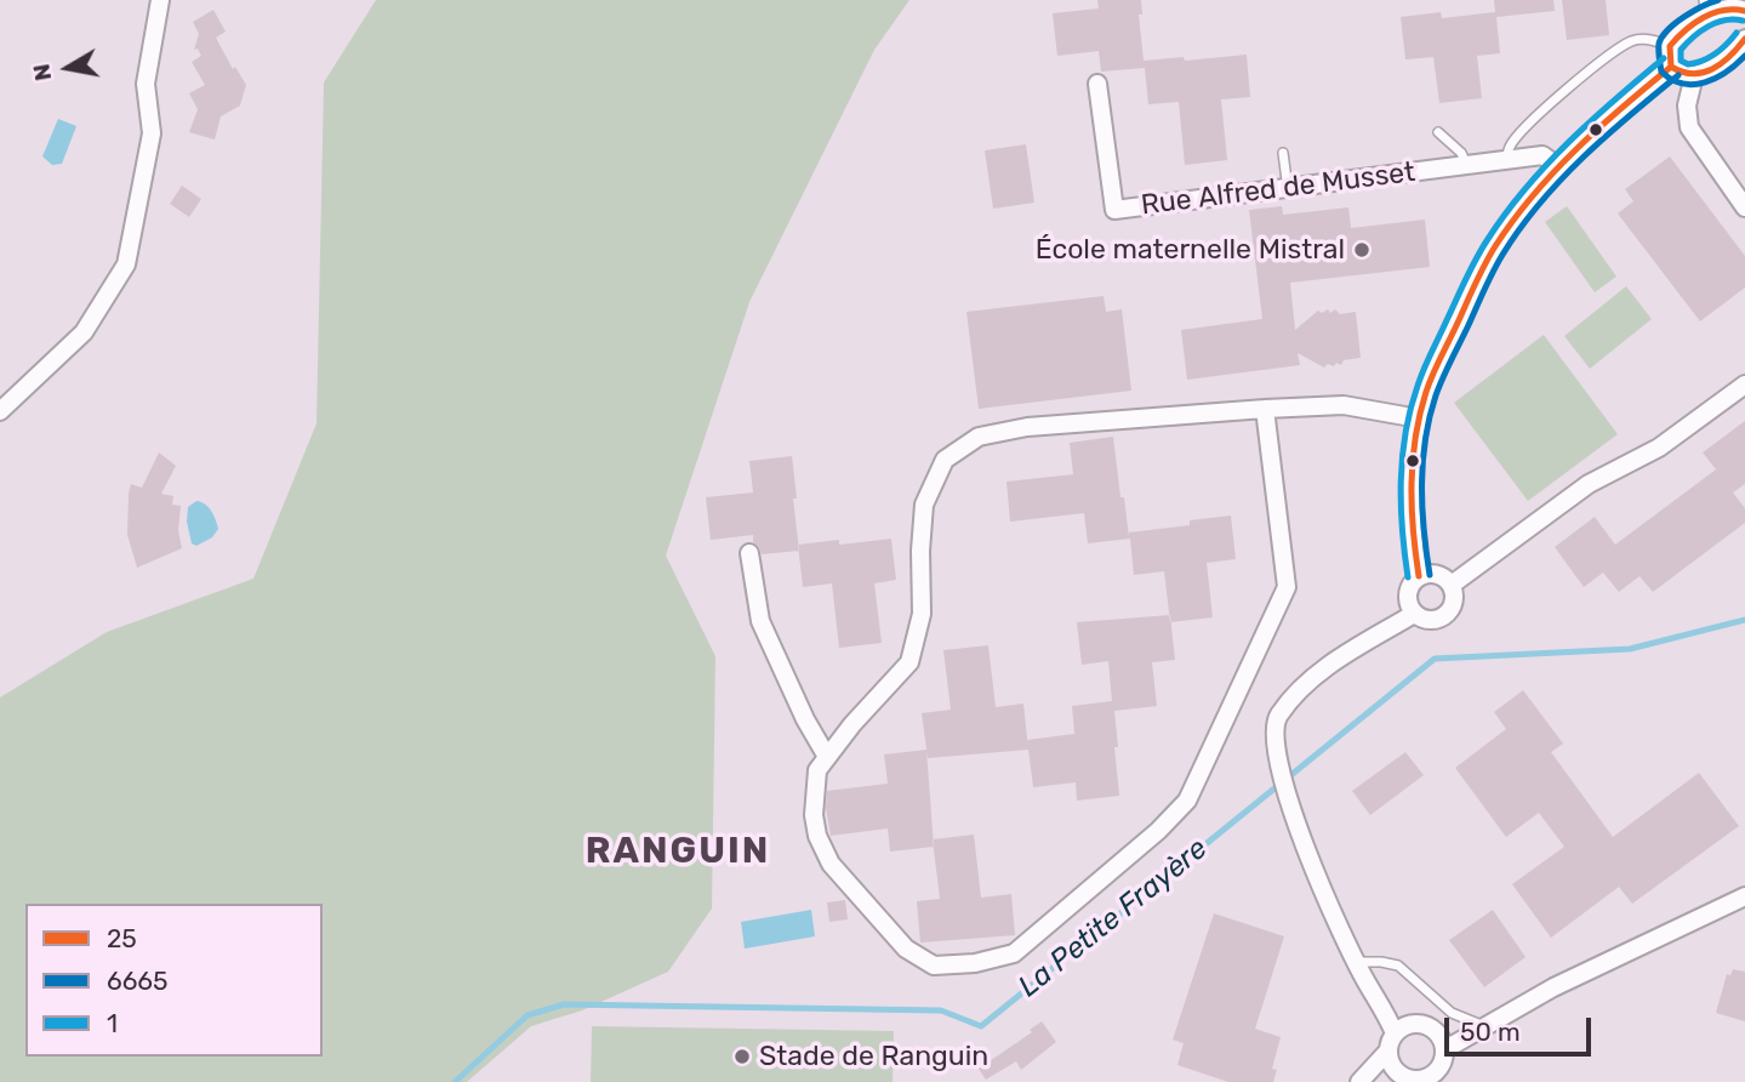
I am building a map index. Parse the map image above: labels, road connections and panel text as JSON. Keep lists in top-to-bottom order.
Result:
{
  "streets": {
    "street": ["Rue Alfred de Musset"]
  },
  "districts": ["RANGUIN"],
  "water": ["La Petite Frayère"],
  "places": ["École maternelle Mistral", "Stade de Ranguin"],
  "lines": ["transit line 6665", "transit line 25", "transit line 1"],
  "legend": ["25", "6665", "1"],
  "scale_bar": "50 m",
  "north": "left"
}
